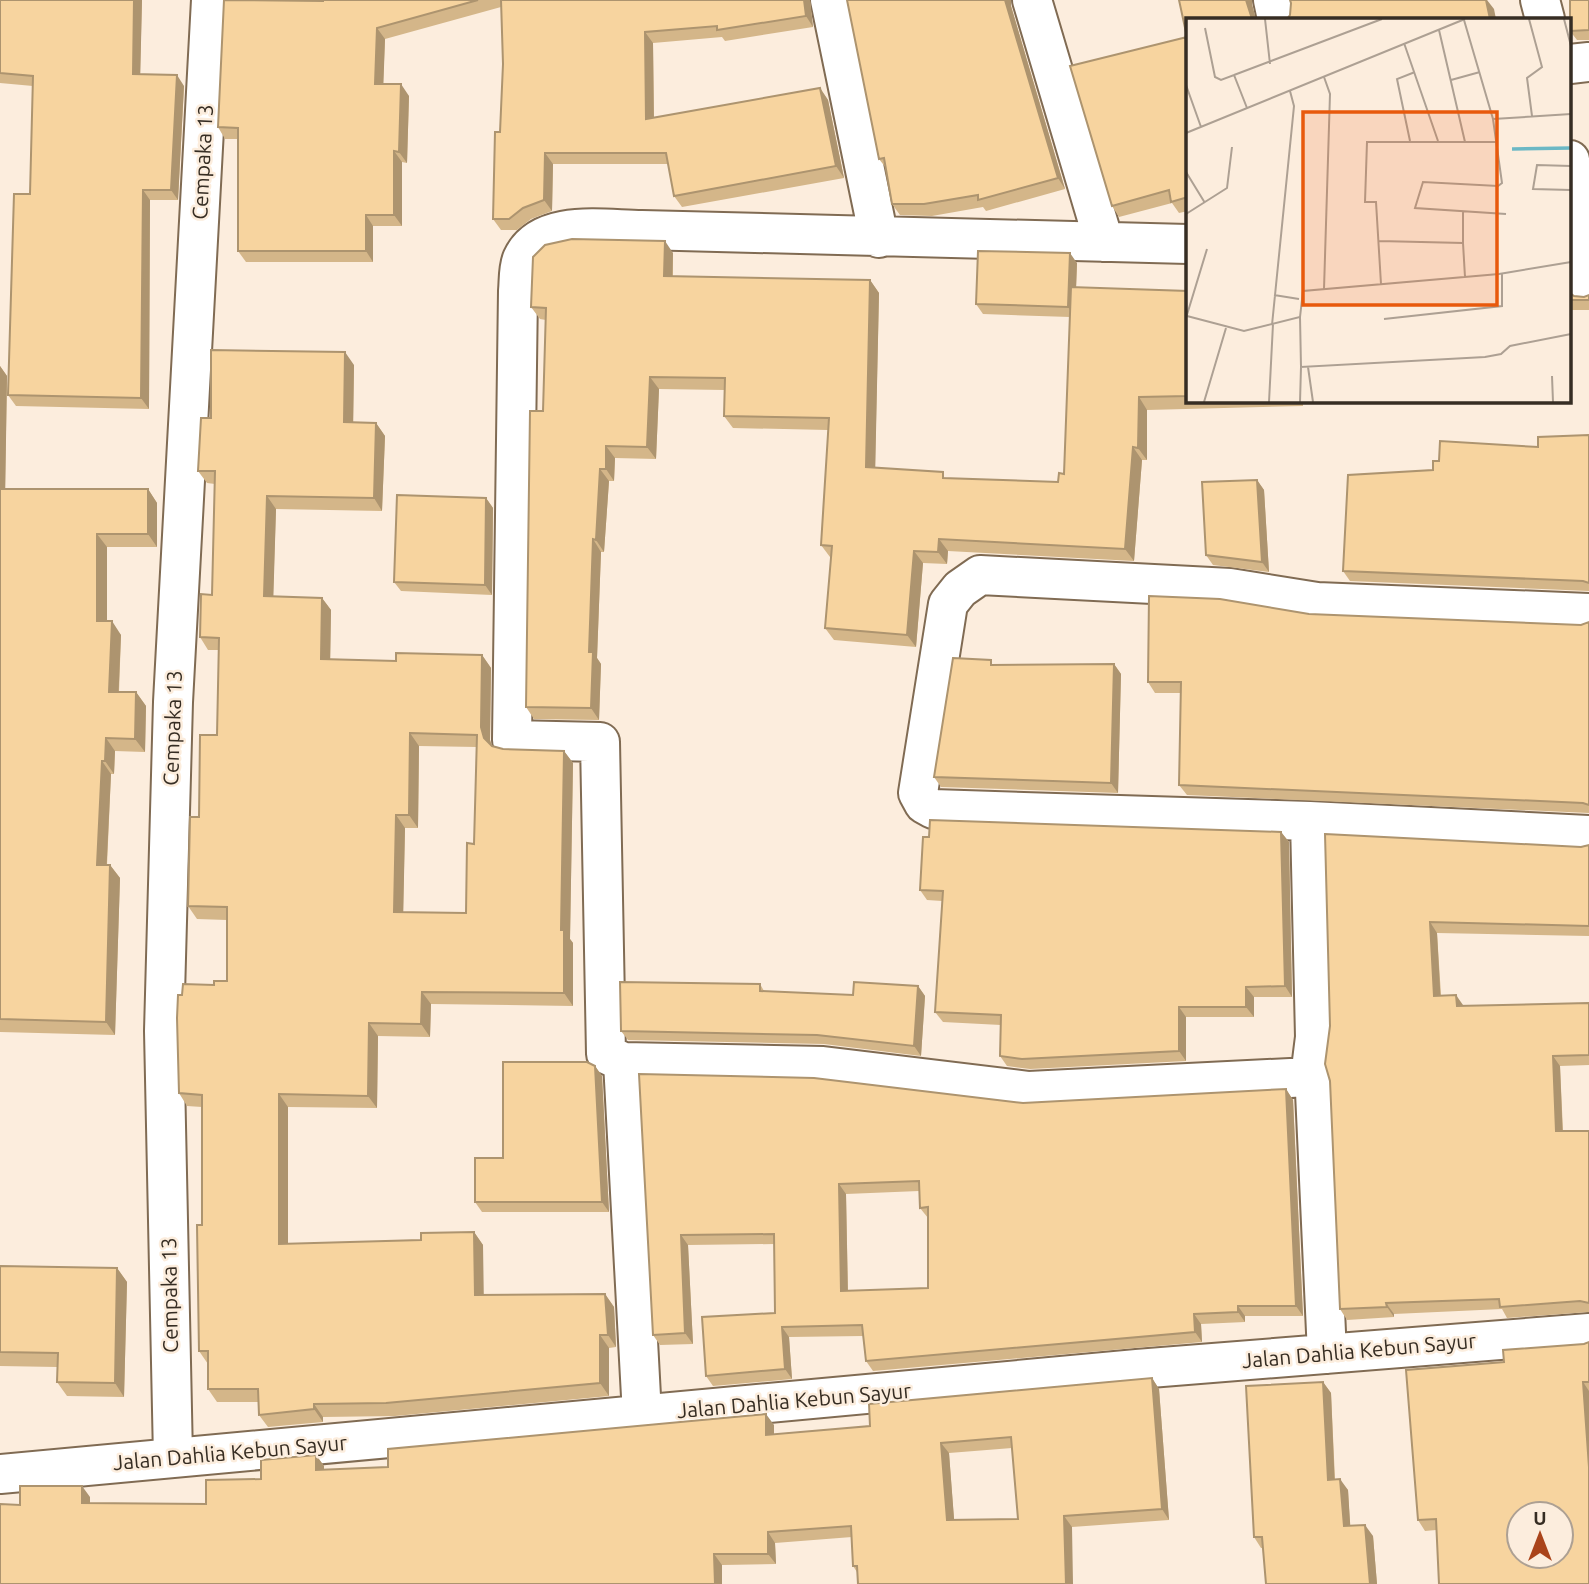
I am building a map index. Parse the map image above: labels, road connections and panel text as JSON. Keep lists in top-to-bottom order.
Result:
{
  "streets": {
    "street": ["Cempaka 13", "Jalan Dahlia Kebun Sayur"]
  },
  "crossings": [
    ["Cempaka 13", "Jalan Dahlia Kebun Sayur"]
  ],
  "north": "top"
}
